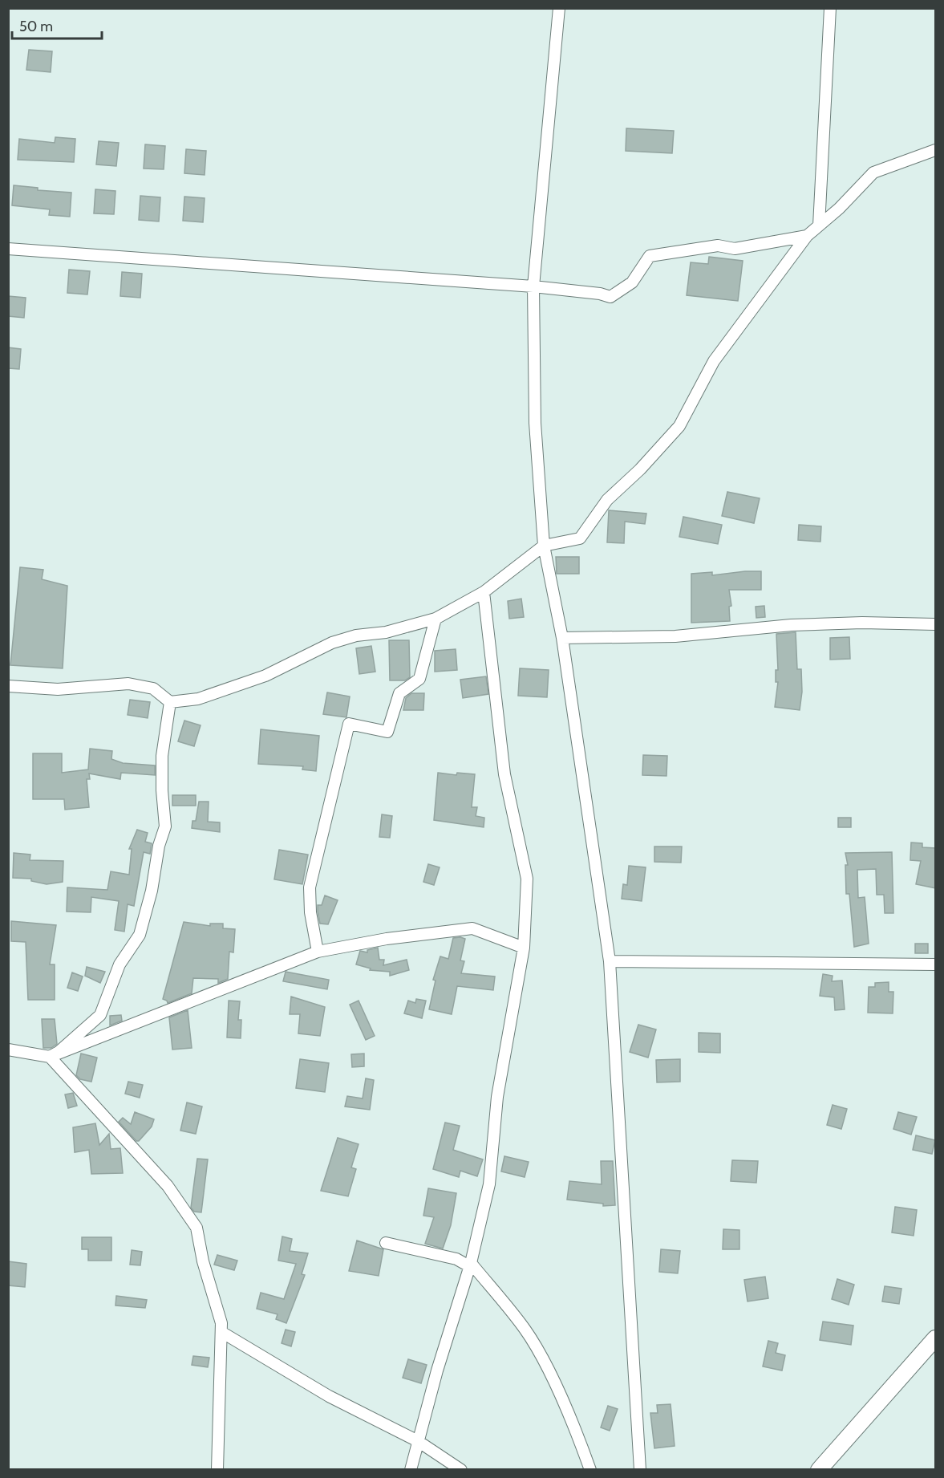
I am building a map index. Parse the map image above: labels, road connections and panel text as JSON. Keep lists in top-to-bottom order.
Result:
{
  "scale_bar": "50 m"
}
